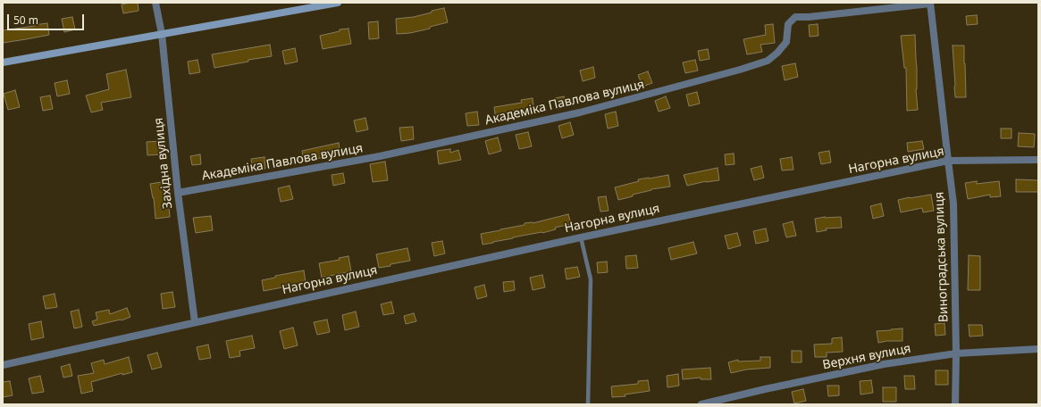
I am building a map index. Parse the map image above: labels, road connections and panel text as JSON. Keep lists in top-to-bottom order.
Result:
{
  "streets": {
    "street": [
      "Академіка Павлова вулиця",
      "Нагорна вулиця",
      "Західна вулиця",
      "Виноградська вулиця",
      "Верхня вулиця"
    ]
  },
  "crossings": [
    ["Академіка Павлова вулиця", "Західна вулиця"],
    ["Академіка Павлова вулиця", "Виноградська вулиця"],
    ["Нагорна вулиця", "Західна вулиця"],
    ["Нагорна вулиця", "Виноградська вулиця"],
    ["Виноградська вулиця", "Верхня вулиця"]
  ],
  "scale_bar": "50 m"
}
